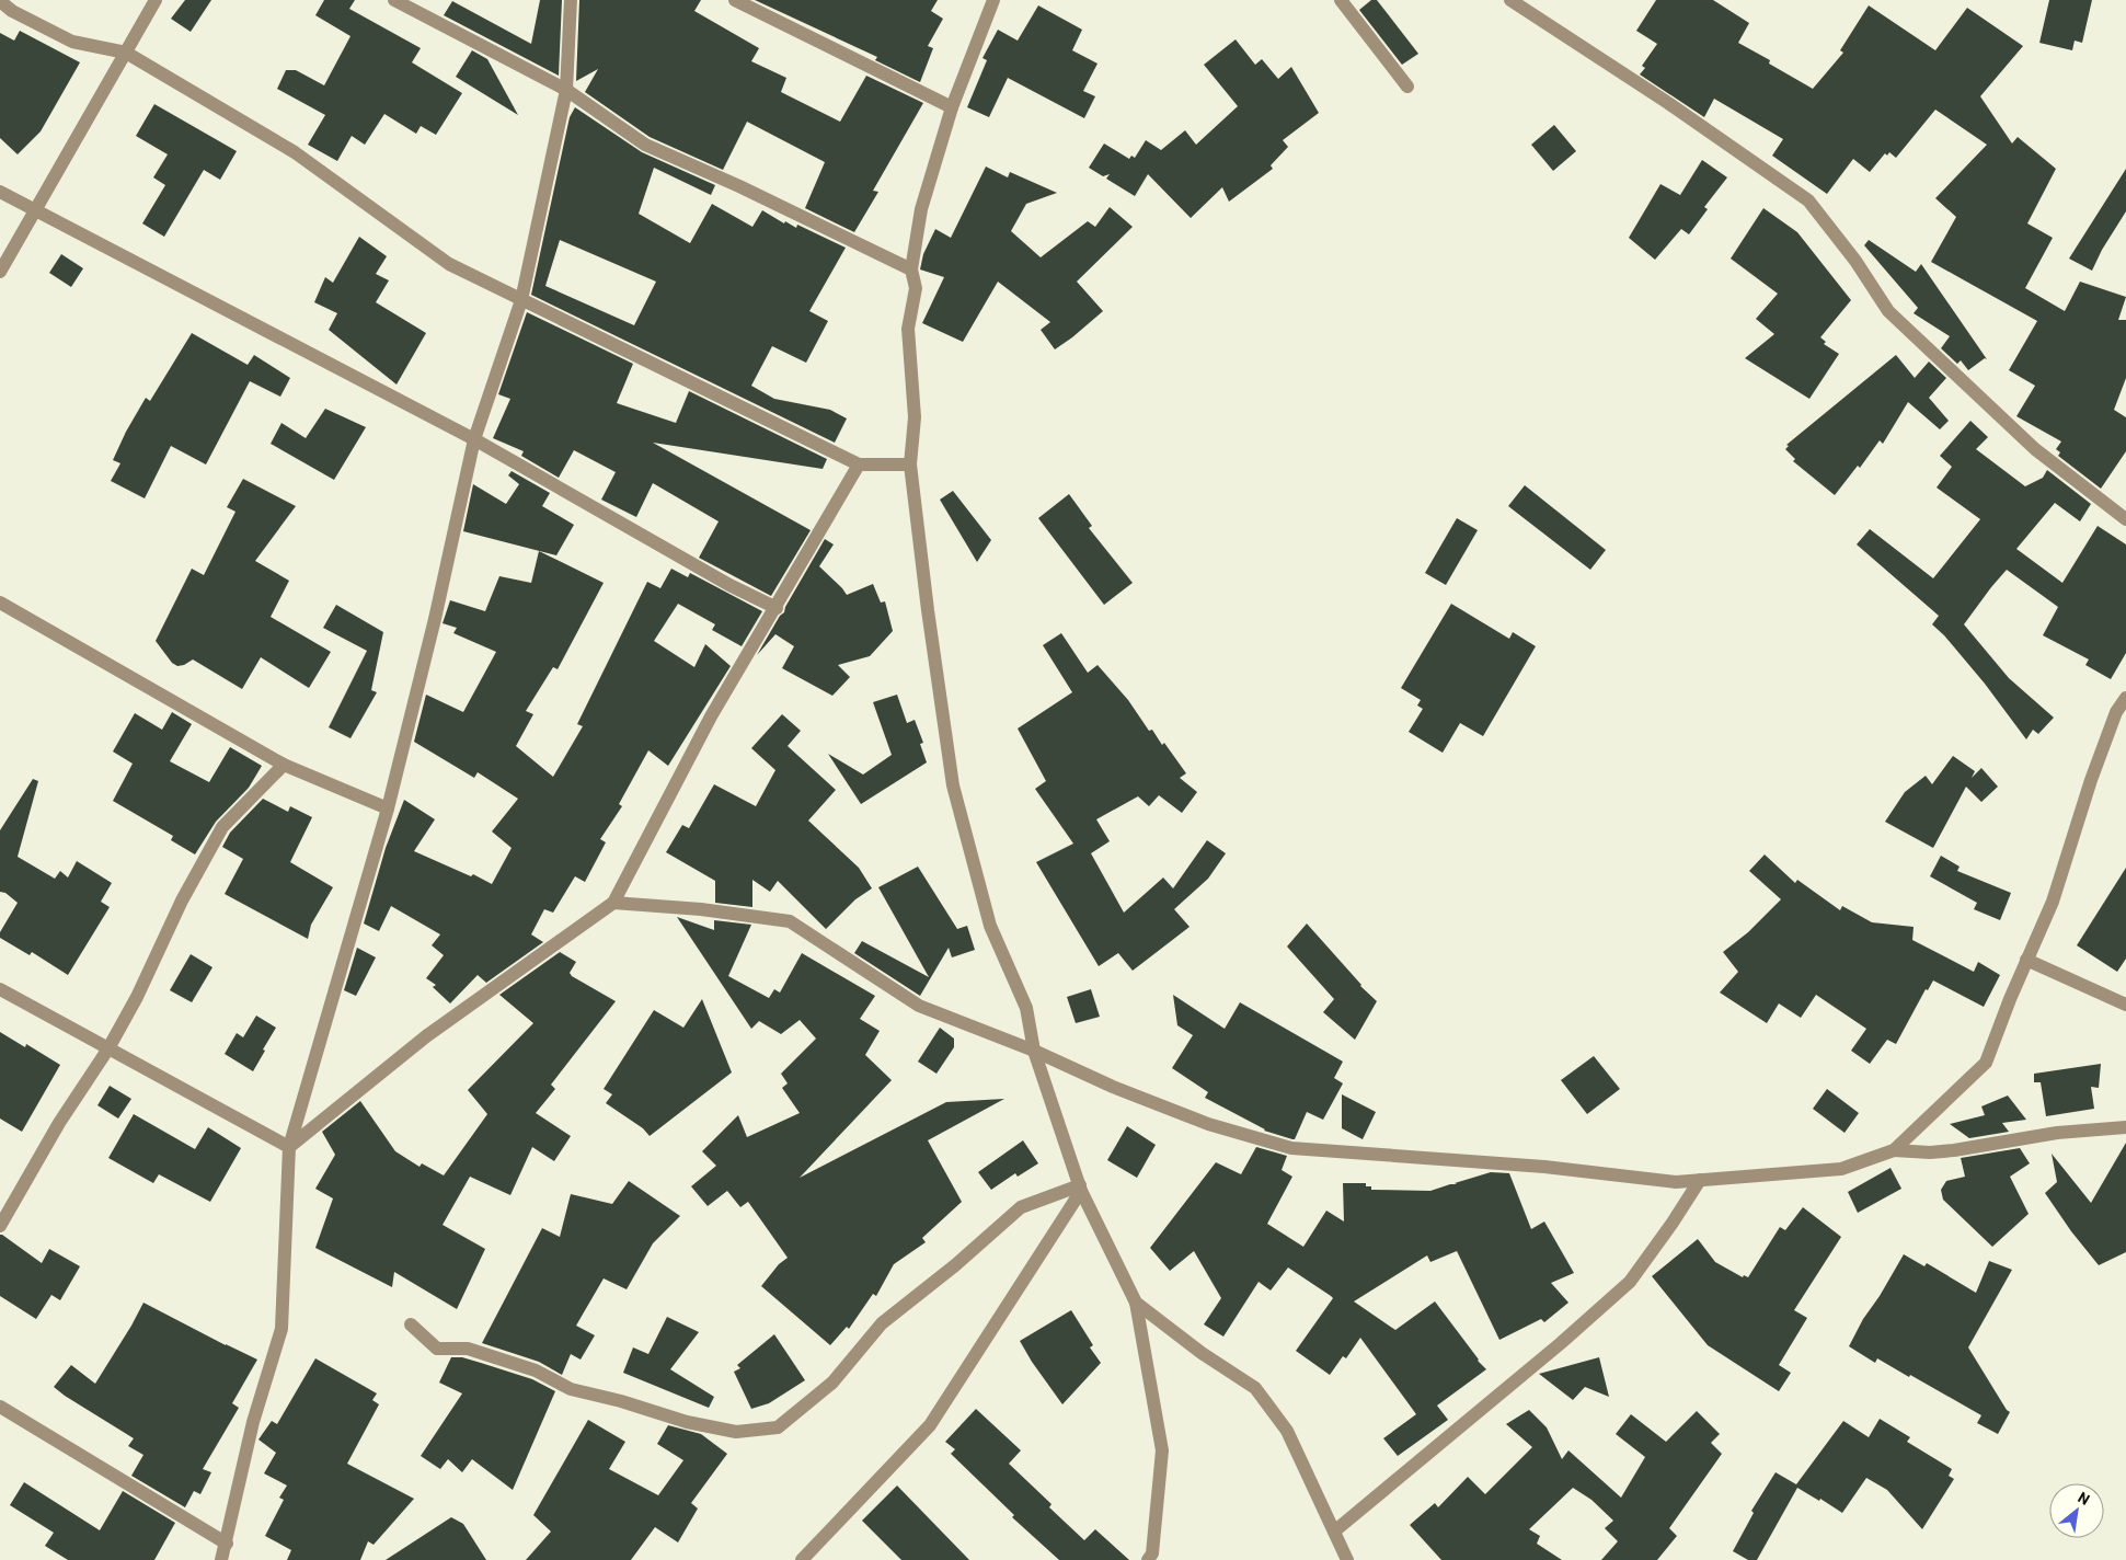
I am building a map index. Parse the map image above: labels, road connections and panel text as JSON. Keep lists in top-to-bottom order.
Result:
{
  "north": "top right"
}
